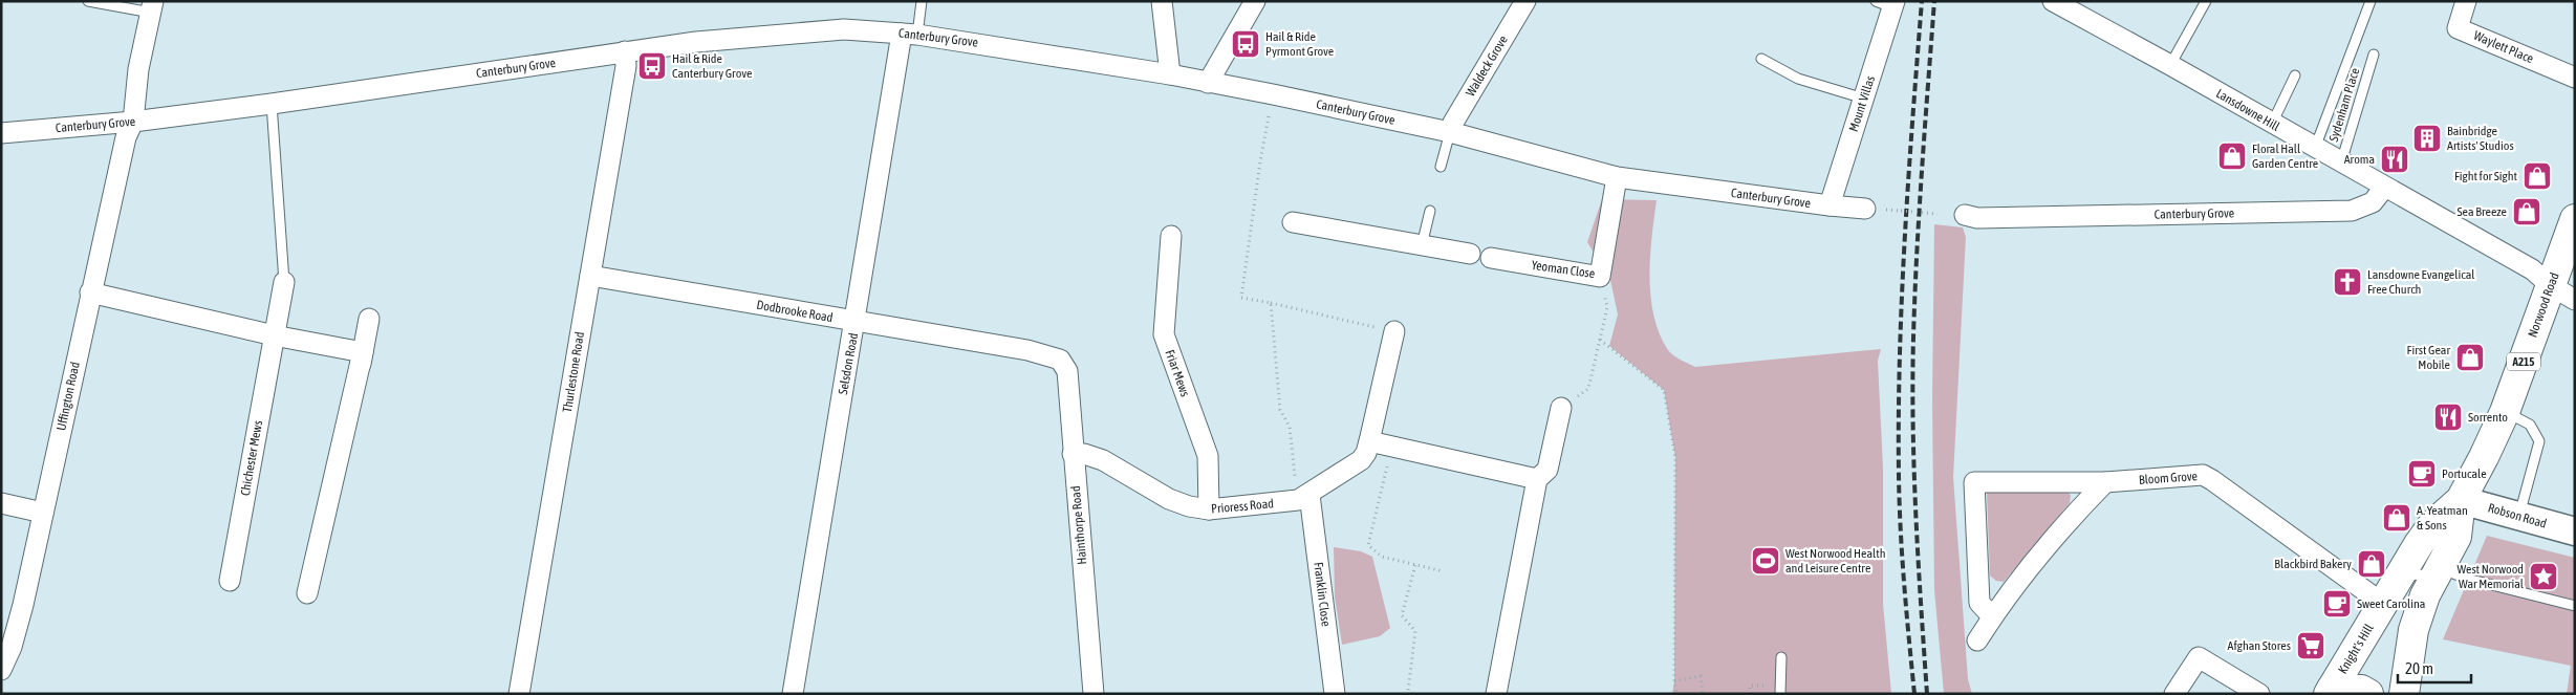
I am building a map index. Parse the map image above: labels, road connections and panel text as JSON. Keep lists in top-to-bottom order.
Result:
{
  "streets": {
    "main road": ["Norwood Road", "A215", "Knight's Hill"],
    "street": [
      "Canterbury Grove",
      "Waylett Place",
      "Waldeck Grove",
      "Mount Villas",
      "Lansdowne Hill",
      "Yeoman Close",
      "Dodbrooke Road",
      "Selsdon Road",
      "Thurlestone Road",
      "Friar Mews",
      "Uffington Road",
      "Chichester Mews",
      "Bloom Grove",
      "Prioress Road",
      "Robson Road",
      "Hainthorpe Road",
      "Franklin Close"
    ],
    "lane": ["Sydenham Place"]
  },
  "crossings": [
    ["Canterbury Grove", "Waldeck Grove"],
    ["Canterbury Grove", "Mount Villas"],
    ["Canterbury Grove", "Lansdowne Hill"],
    ["Canterbury Grove", "Yeoman Close"],
    ["Canterbury Grove", "Selsdon Road"],
    ["Canterbury Grove", "Thurlestone Road"],
    ["Canterbury Grove", "Uffington Road"],
    ["Sydenham Place", "Lansdowne Hill"],
    ["Lansdowne Hill", "Norwood Road"],
    ["Norwood Road", "A215"],
    ["Norwood Road", "Bloom Grove"],
    ["Norwood Road", "Robson Road"],
    ["Norwood Road", "Knight's Hill"],
    ["Dodbrooke Road", "Selsdon Road"],
    ["Dodbrooke Road", "Thurlestone Road"],
    ["Dodbrooke Road", "Hainthorpe Road"],
    ["A215", "Robson Road"],
    ["A215", "Knight's Hill"],
    ["Friar Mews", "Prioress Road"],
    ["Bloom Grove", "Knight's Hill"],
    ["Prioress Road", "Hainthorpe Road"],
    ["Prioress Road", "Franklin Close"]
  ],
  "places": {
    "bus stop": ["Hail & Ride Pyrmont Grove", "Hail & Ride Canterbury Grove"],
    "building": ["Bainbridge Artists' Studios"],
    "shop": [
      "Floral Hall Garden Centre",
      "Fight for Sight",
      "Sea Breeze",
      "First Gear Mobile",
      "A. Yeatman & Sons",
      "Blackbird Bakery"
    ],
    "restaurant": ["Aroma", "Sorrento"],
    "church": ["Lansdowne Evangelical Free Church"],
    "cafe": ["Portucale", "Sweet Carolina"],
    "sports": ["West Norwood Health and Leisure Centre"],
    "place": ["West Norwood War Memorial"],
    "supermarket": ["Afghan Stores"]
  },
  "scale_bar": "20 m"
}
